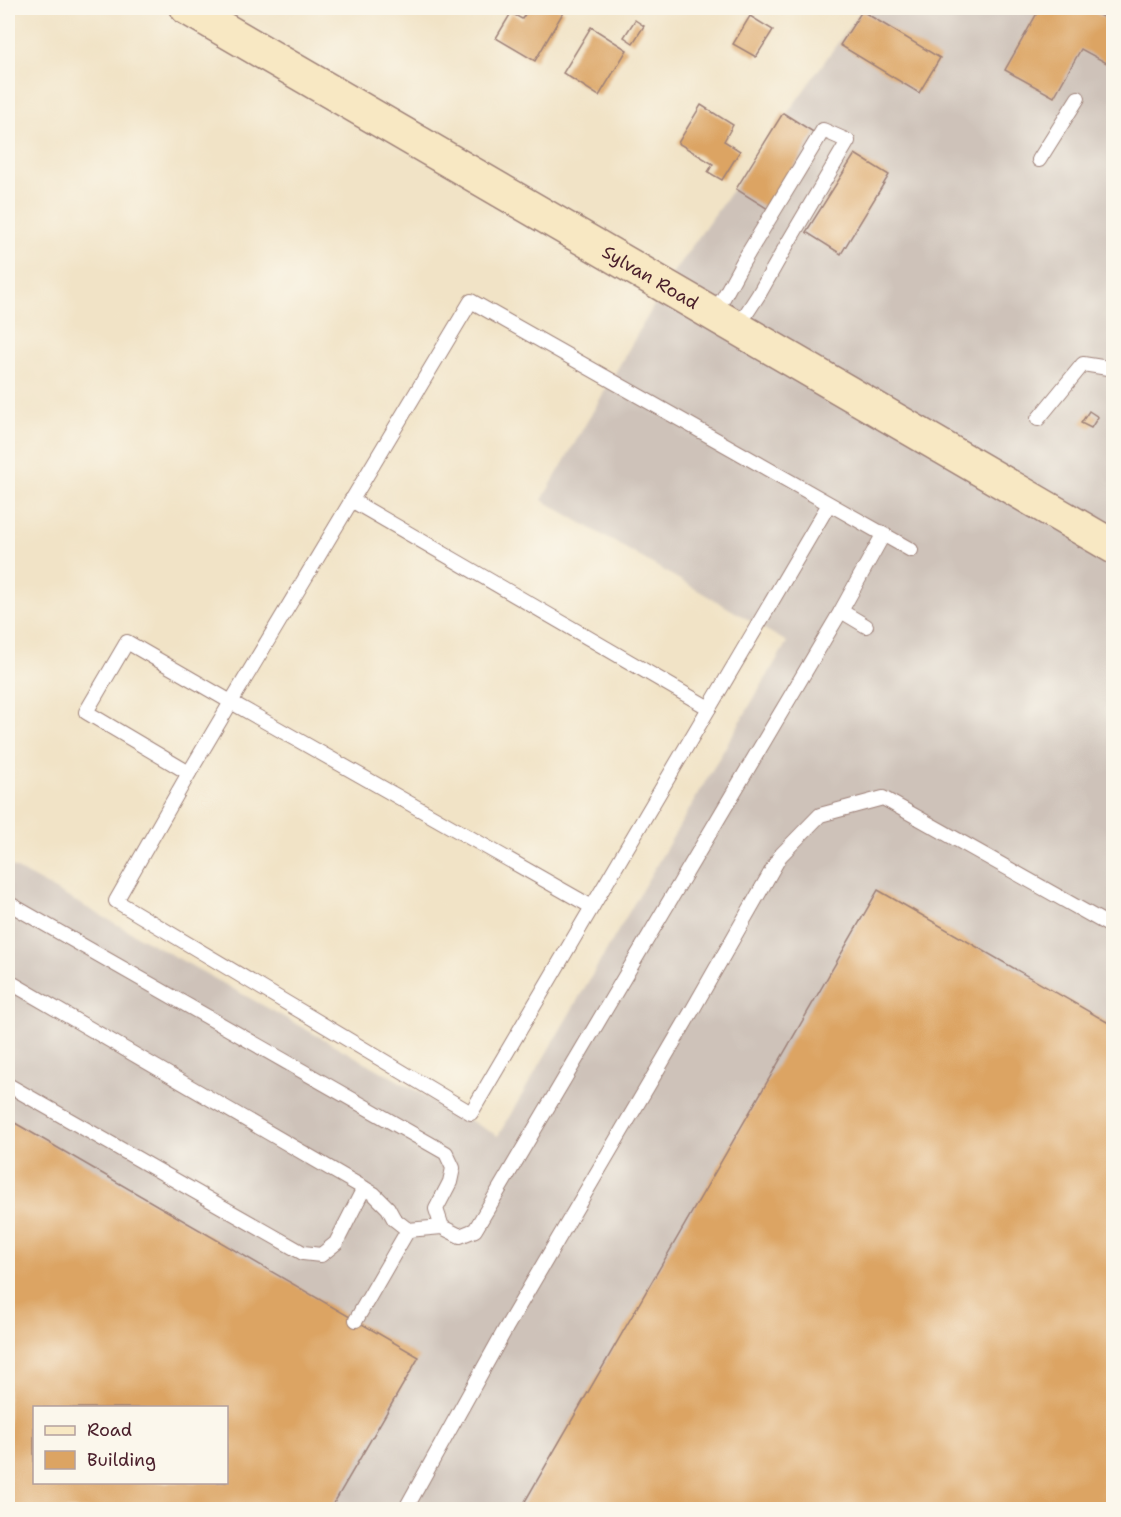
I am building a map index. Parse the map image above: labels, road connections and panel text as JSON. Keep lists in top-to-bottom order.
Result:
{
  "streets": {
    "main road": ["Sylvan Road"]
  },
  "legend": ["Road", "Building"]
}
